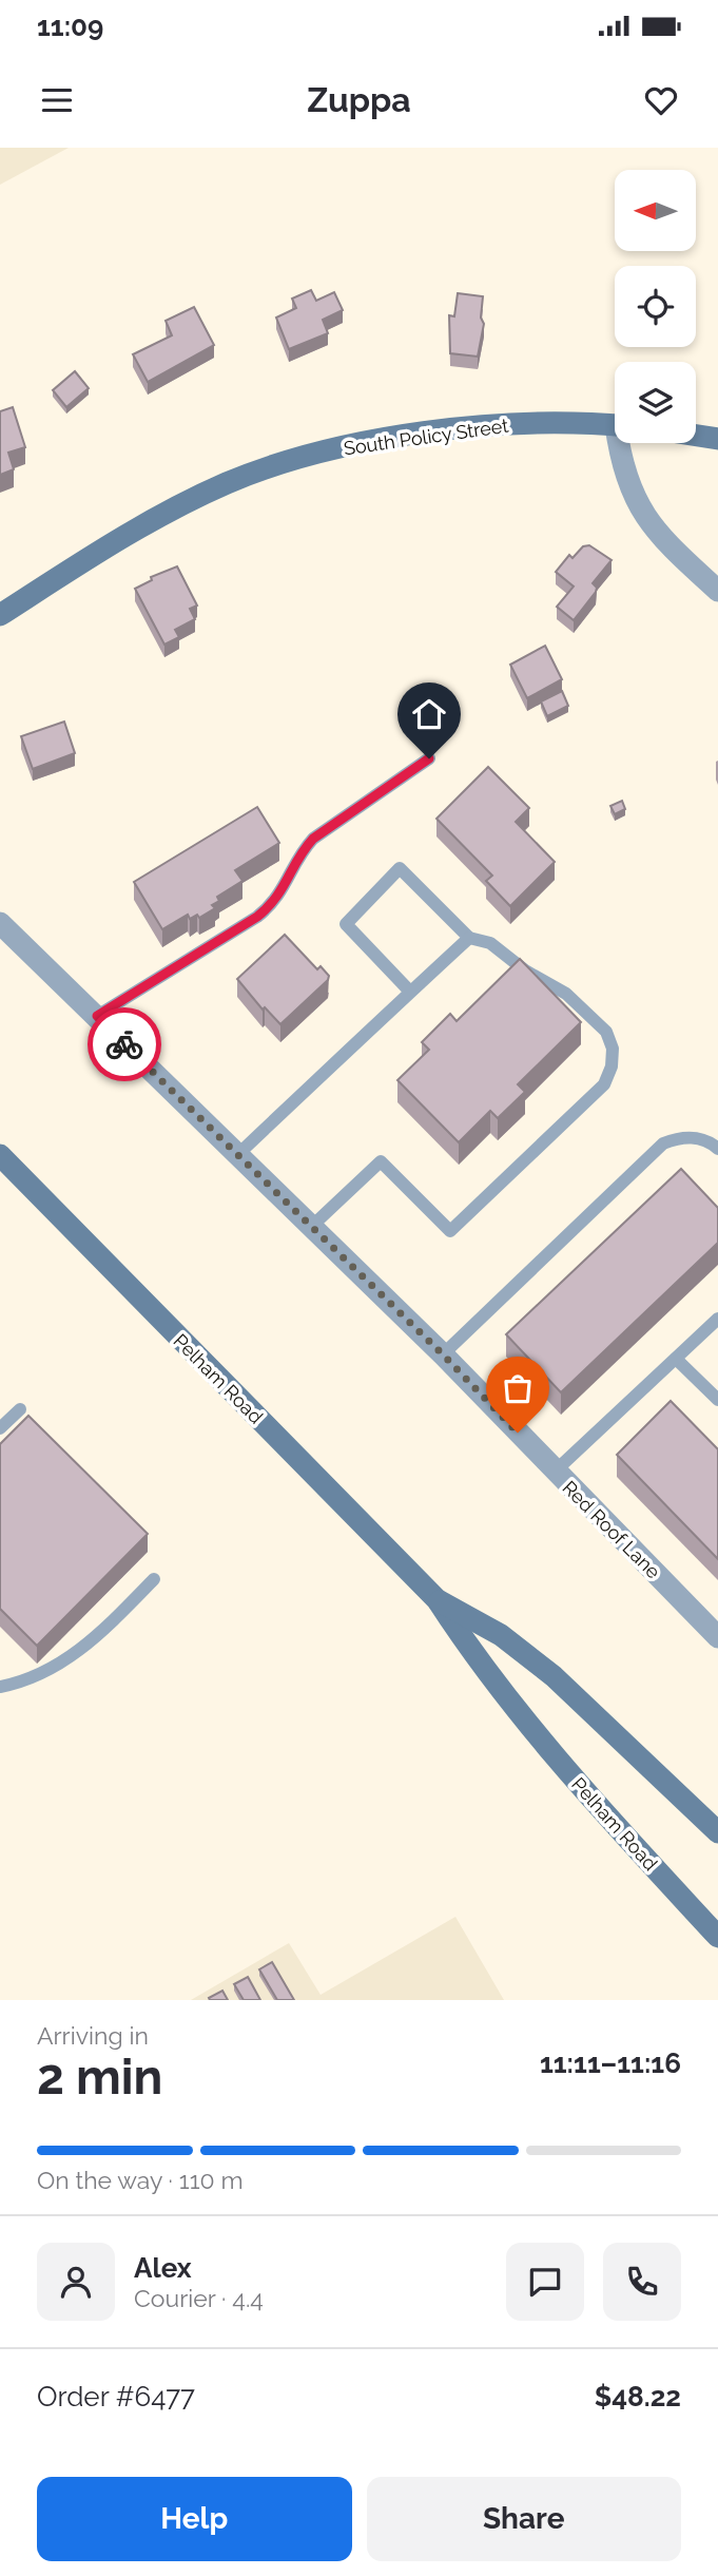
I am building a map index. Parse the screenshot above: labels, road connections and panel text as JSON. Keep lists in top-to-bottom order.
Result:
{
  "streets": {
    "main road": ["South Policy Street", "Pelham Road"],
    "street": ["Red Roof Lane"]
  },
  "north": "left",
  "page": {
    "status": "11:09",
    "header": "Zuppa",
    "heading": ["2 min", "Arriving in", "11:11–11:16"],
    "panel": [
      "Alex",
      "Courier · 4.4",
      "Order #6477",
      "$48.22"
    ],
    "bar": "On the way · 110 m",
    "buttons": ["Help", "Share"]
  }
}
